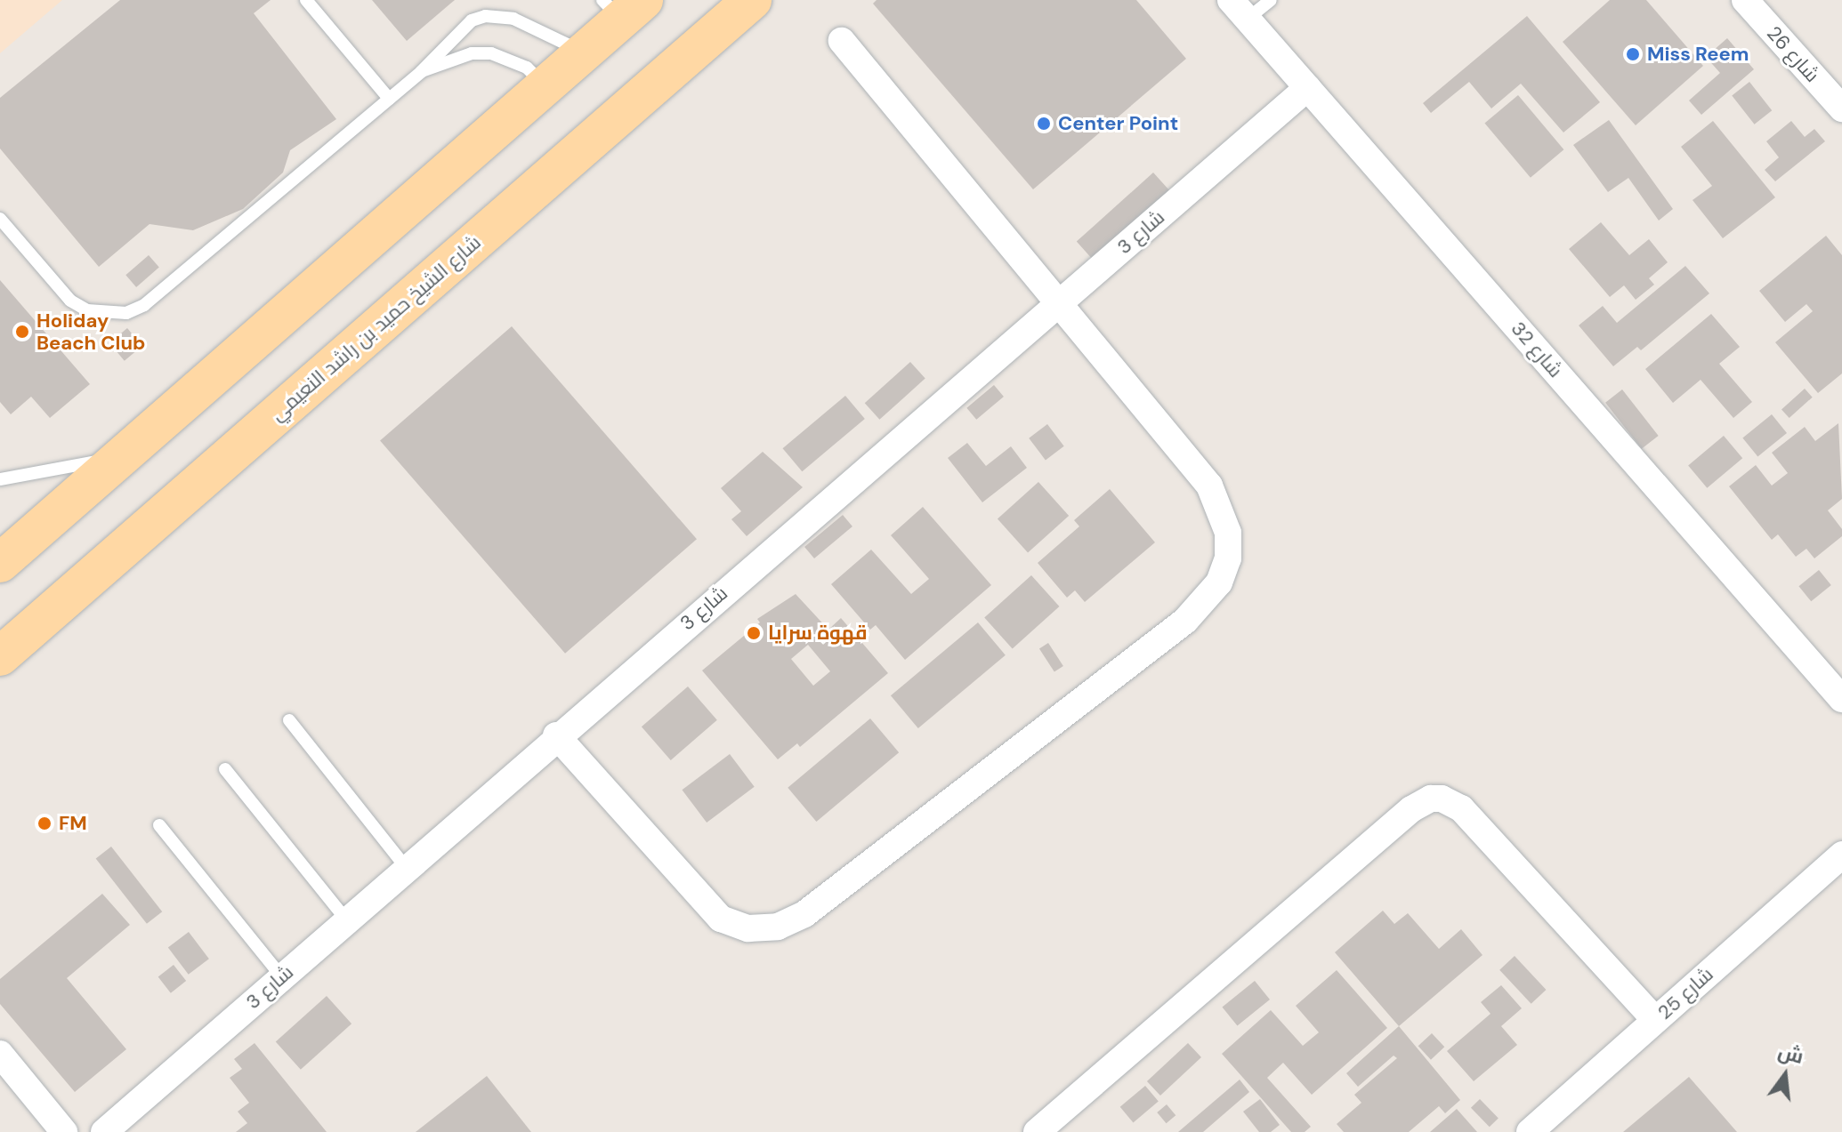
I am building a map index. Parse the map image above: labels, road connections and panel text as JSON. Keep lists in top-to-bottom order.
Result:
{
  "streets": {
    "main road": ["شارع الشيخ حميد بن راشد النعيمي"],
    "street": [
      "شارع 26",
      "شارع 3",
      "شارع 32",
      "شارع 25"
    ]
  },
  "crossings": [
    ["شارع 3", "شارع 32"]
  ],
  "places": [
    "Miss Reem",
    "Center Point",
    "Holiday Beach Club",
    "قهوة سرايا",
    "FM"
  ],
  "north": "top"
}
